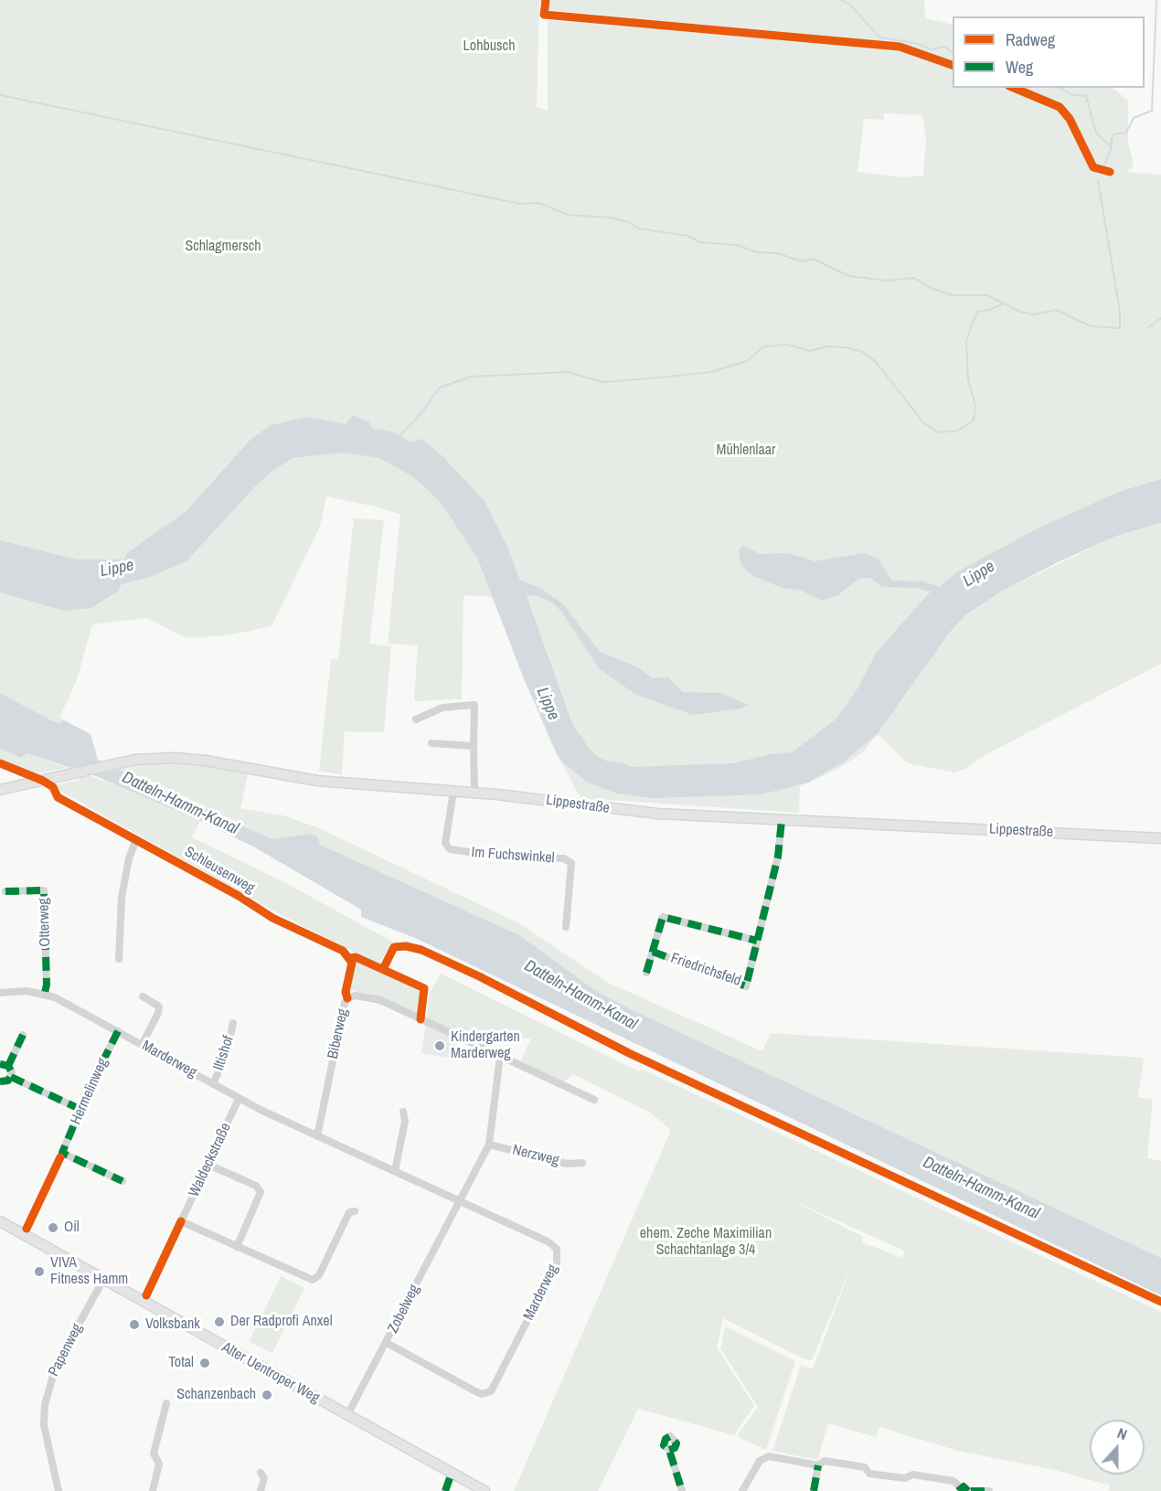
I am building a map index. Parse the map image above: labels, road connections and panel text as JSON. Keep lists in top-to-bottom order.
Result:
{
  "streets": {
    "main road": ["Lippestraße", "Alter Uentroper Weg"],
    "street": [
      "Im Fuchswinkel",
      "Schleusenweg",
      "Otterweg",
      "Friedrichsfeld",
      "Biberweg",
      "Iltishof",
      "Marderweg",
      "Hermelinweg",
      "Nerzweg",
      "Waldeckstraße",
      "Zobelweg",
      "Papenweg"
    ]
  },
  "crossings": [
    ["Lippestraße", "Im Fuchswinkel"],
    ["Lippestraße", "Schleusenweg"],
    ["Lippestraße", "Friedrichsfeld"],
    ["Schleusenweg", "Biberweg"],
    ["Otterweg", "Marderweg"],
    ["Biberweg", "Marderweg"],
    ["Iltishof", "Marderweg"],
    ["Marderweg", "Hermelinweg"],
    ["Marderweg", "Waldeckstraße"],
    ["Marderweg", "Zobelweg"],
    ["Zobelweg", "Alter Uentroper Weg"],
    ["Papenweg", "Alter Uentroper Weg"]
  ],
  "water": ["Lippe", "Datteln-Hamm-Kanal"],
  "parks": [
    "Lohbusch",
    "Schlagmersch",
    "Mühlenlaar",
    "ehem. Zeche Maximilian Schachtanlage 3/4"
  ],
  "places": [
    "Kindergarten Marderweg",
    "Oil",
    "VIVA Fitness Hamm",
    "Der Radprofi Anxel",
    "Volksbank",
    "Total",
    "Schanzenbach"
  ],
  "legend": ["Radweg", "Weg"],
  "north": "top"
}
